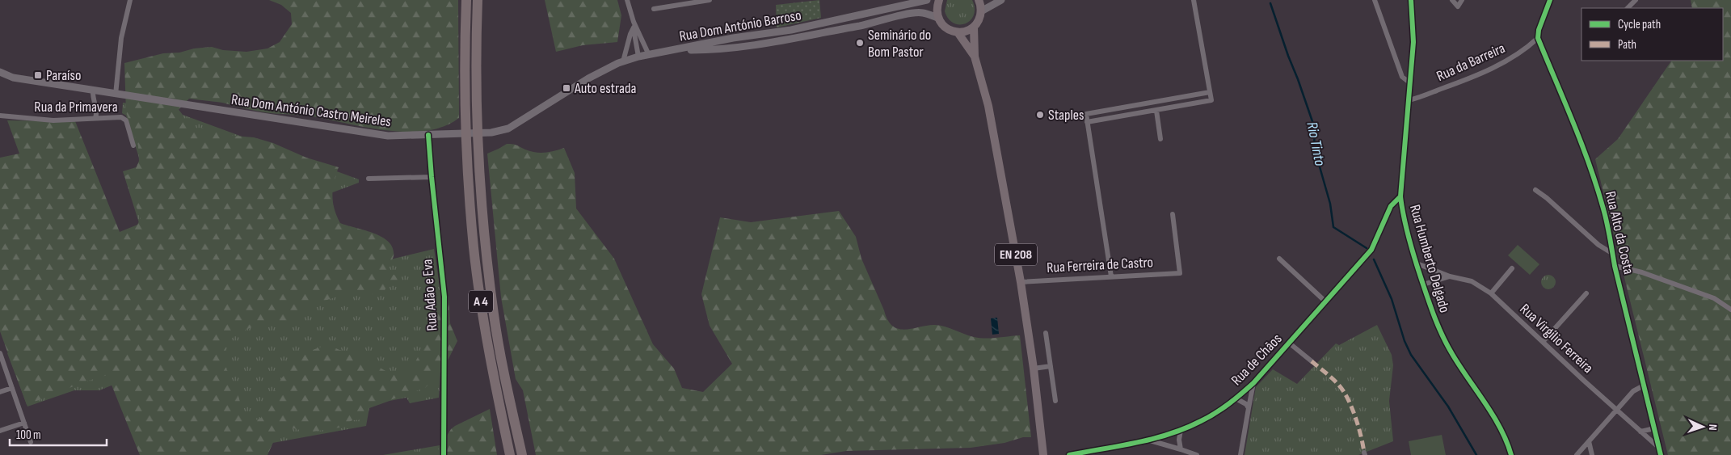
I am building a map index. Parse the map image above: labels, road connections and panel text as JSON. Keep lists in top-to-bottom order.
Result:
{
  "streets": {
    "highway": ["A 4"],
    "main road": ["Rua Dom António Barroso", "Rua Dom António Castro Meireles", "EN 208"],
    "street": [
      "Rua da Barreira",
      "Rua da Primavera",
      "Rua Alto da Costa",
      "Rua Humberto Delgado",
      "Rua Ferreira de Castro",
      "Rua Adão e Eva",
      "Rua Virgílio Ferreira",
      "Rua de Chãos"
    ]
  },
  "crossings": [
    ["Rua Dom António Barroso", "Rua Dom António Castro Meireles"],
    ["Rua Dom António Barroso", "EN 208"],
    ["Rua da Barreira", "Rua Alto da Costa"],
    ["Rua da Barreira", "Rua Humberto Delgado"],
    ["Rua Dom António Castro Meireles", "Rua Adão e Eva"],
    ["Rua Alto da Costa", "Rua Virgílio Ferreira"],
    ["EN 208", "Rua Ferreira de Castro"],
    ["Rua Humberto Delgado", "Rua Virgílio Ferreira"],
    ["Rua Humberto Delgado", "Rua de Chãos"]
  ],
  "water": ["Rio Tinto"],
  "places": {
    "other": ["Seminário do Bom Pastor", "Staples"],
    "transit": ["Paraíso", "Auto estrada"]
  },
  "legend": ["Cycle path", "Path"],
  "scale_bar": "100 m",
  "north": "right"
}
